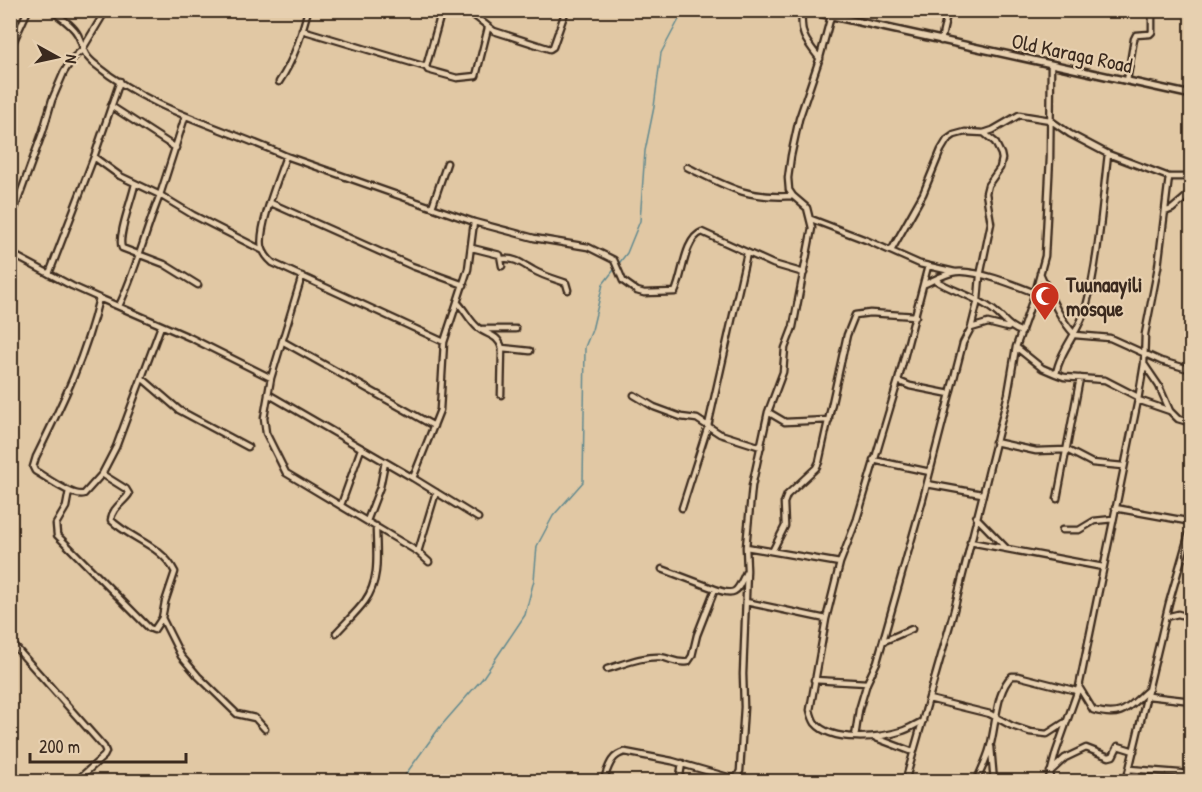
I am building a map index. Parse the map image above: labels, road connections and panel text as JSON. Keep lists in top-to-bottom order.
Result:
{
  "streets": {
    "street": ["Old Karaga Road"]
  },
  "places": {
    "mosque": ["Tuunaayili mosque"]
  },
  "scale_bar": "200 m",
  "north": "right"
}
